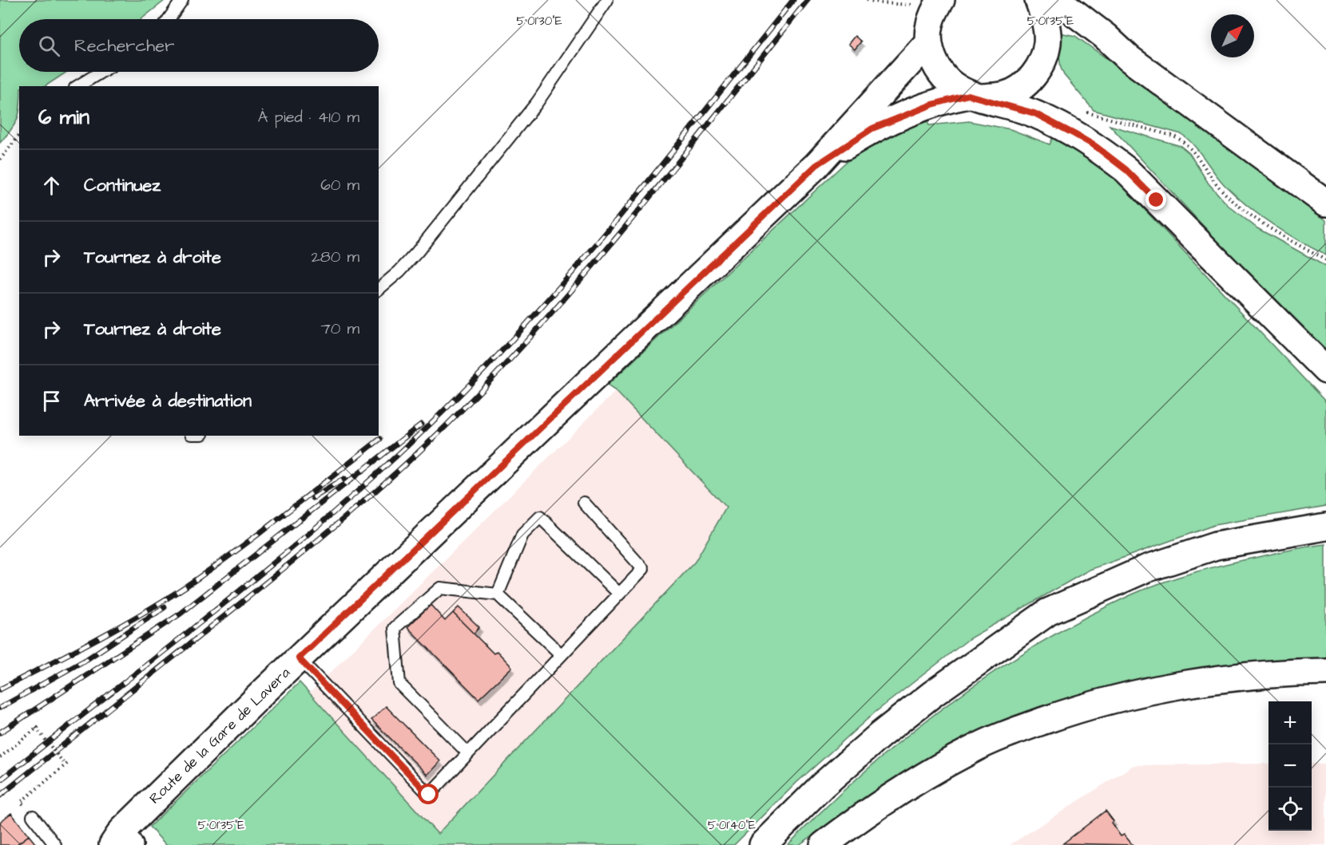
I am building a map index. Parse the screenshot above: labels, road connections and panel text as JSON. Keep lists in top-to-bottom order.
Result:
{
  "streets": {
    "street": ["Route de la Gare de Lavera"]
  },
  "north": "top right",
  "page": {
    "search": "Rechercher",
    "heading": ["6 min", "À pied · 410 m"],
    "list": [
      ["Continuez", "60 m"],
      ["Tournez à droite", "280 m"],
      ["Tournez à droite", "70 m"],
      "Arrivée à destination"
    ],
    "map_buttons": ["+", "−"]
  },
  "coordinates": ["5°01'30\"E", "5°01'35\"E", "5°01'40\"E"]
}
